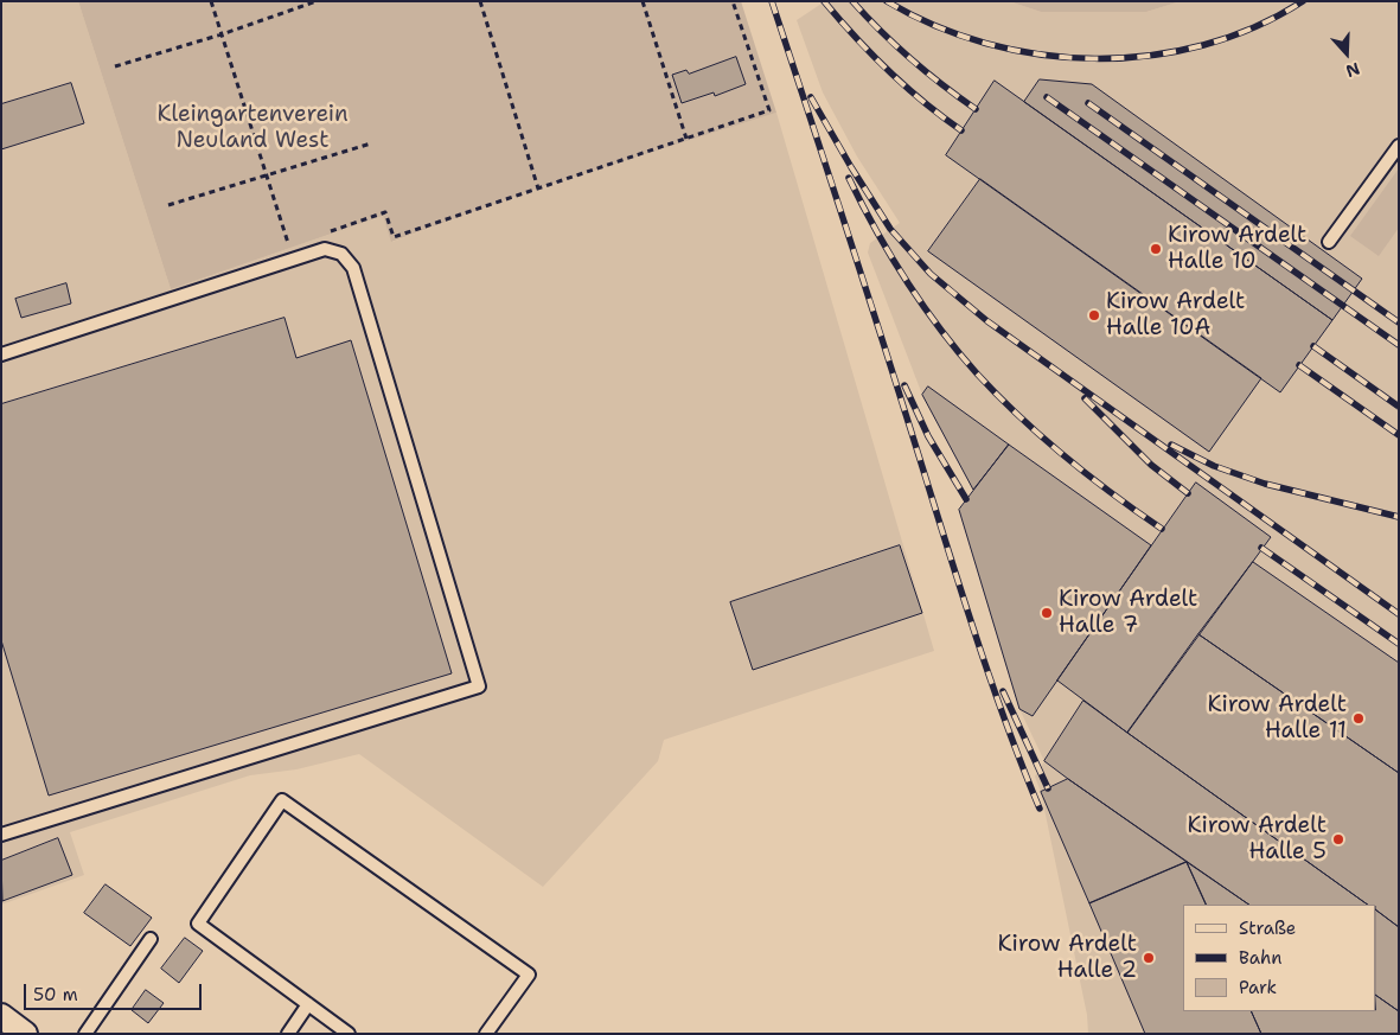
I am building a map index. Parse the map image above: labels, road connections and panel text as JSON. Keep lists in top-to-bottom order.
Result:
{
  "parks": ["Kleingartenverein Neuland West"],
  "places": [
    "Kirow Ardelt Halle 10",
    "Kirow Ardelt Halle 10A",
    "Kirow Ardelt Halle 7",
    "Kirow Ardelt Halle 11",
    "Kirow Ardelt Halle 5",
    "Kirow Ardelt Halle 2"
  ],
  "legend": ["Straße", "Bahn", "Park"],
  "scale_bar": "50 m",
  "north": "bottom"
}
